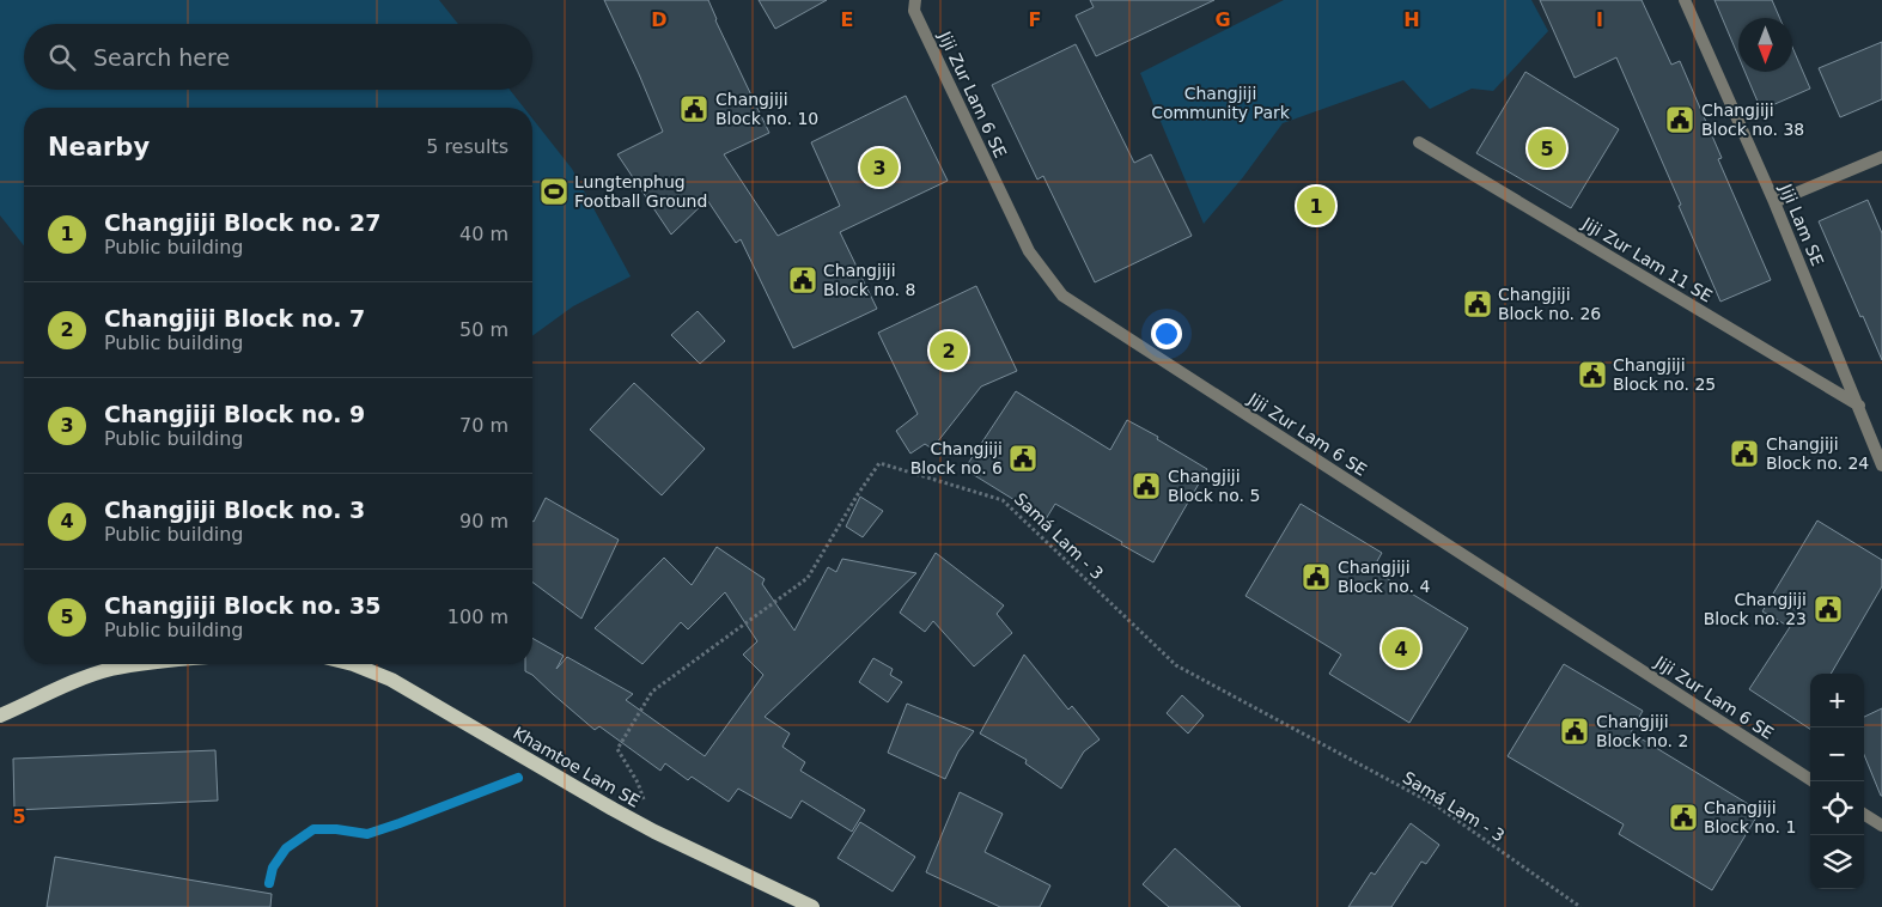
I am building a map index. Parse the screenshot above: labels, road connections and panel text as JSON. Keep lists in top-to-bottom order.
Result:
{
  "streets": {
    "main road": ["Khamtoe Lam SE"],
    "street": ["Jiji Zur Lam 6 SE", "Jiji Lam SE", "Jiji Zur Lam 11 SE"],
    "path": ["Samá Lam - 3"]
  },
  "crossings": [
    ["Jiji Lam SE", "Jiji Zur Lam 11 SE"],
    ["Samá Lam - 3", "Khamtoe Lam SE"]
  ],
  "parks": ["Changjiji Community Park"],
  "places": {
    "public building": [
      "Changjiji Block no. 10",
      "Changjiji Block no. 38",
      "Changjiji Block no. 8",
      "Changjiji Block no. 26",
      "Changjiji Block no. 25",
      "Changjiji Block no. 24",
      "Changjiji Block no. 6",
      "Changjiji Block no. 5",
      "Changjiji Block no. 4",
      "Changjiji Block no. 23",
      "Changjiji Block no. 2",
      "Changjiji Block no. 1"
    ],
    "sports": ["Lungtenphug Football Ground"]
  },
  "north": "bottom",
  "page": {
    "search": "Search here",
    "heading": ["Nearby", "5 results"],
    "pins": [
      "5",
      "3",
      "1",
      "2",
      "4"
    ],
    "list": [
      {
        "mark": "1",
        "name": "Changjiji Block no. 27",
        "note": "Public building",
        "value": "40 m"
      },
      {
        "mark": "2",
        "name": "Changjiji Block no. 7",
        "note": "Public building",
        "value": "50 m"
      },
      {
        "mark": "3",
        "name": "Changjiji Block no. 9",
        "note": "Public building",
        "value": "70 m"
      },
      {
        "mark": "4",
        "name": "Changjiji Block no. 3",
        "note": "Public building",
        "value": "90 m"
      },
      {
        "mark": "5",
        "name": "Changjiji Block no. 35",
        "note": "Public building",
        "value": "100 m"
      }
    ],
    "map_buttons": ["+", "−"]
  },
  "grid": {
    "columns": [
      "D",
      "E",
      "F",
      "G",
      "H",
      "I"
    ],
    "rows": ["5"]
  }
}
